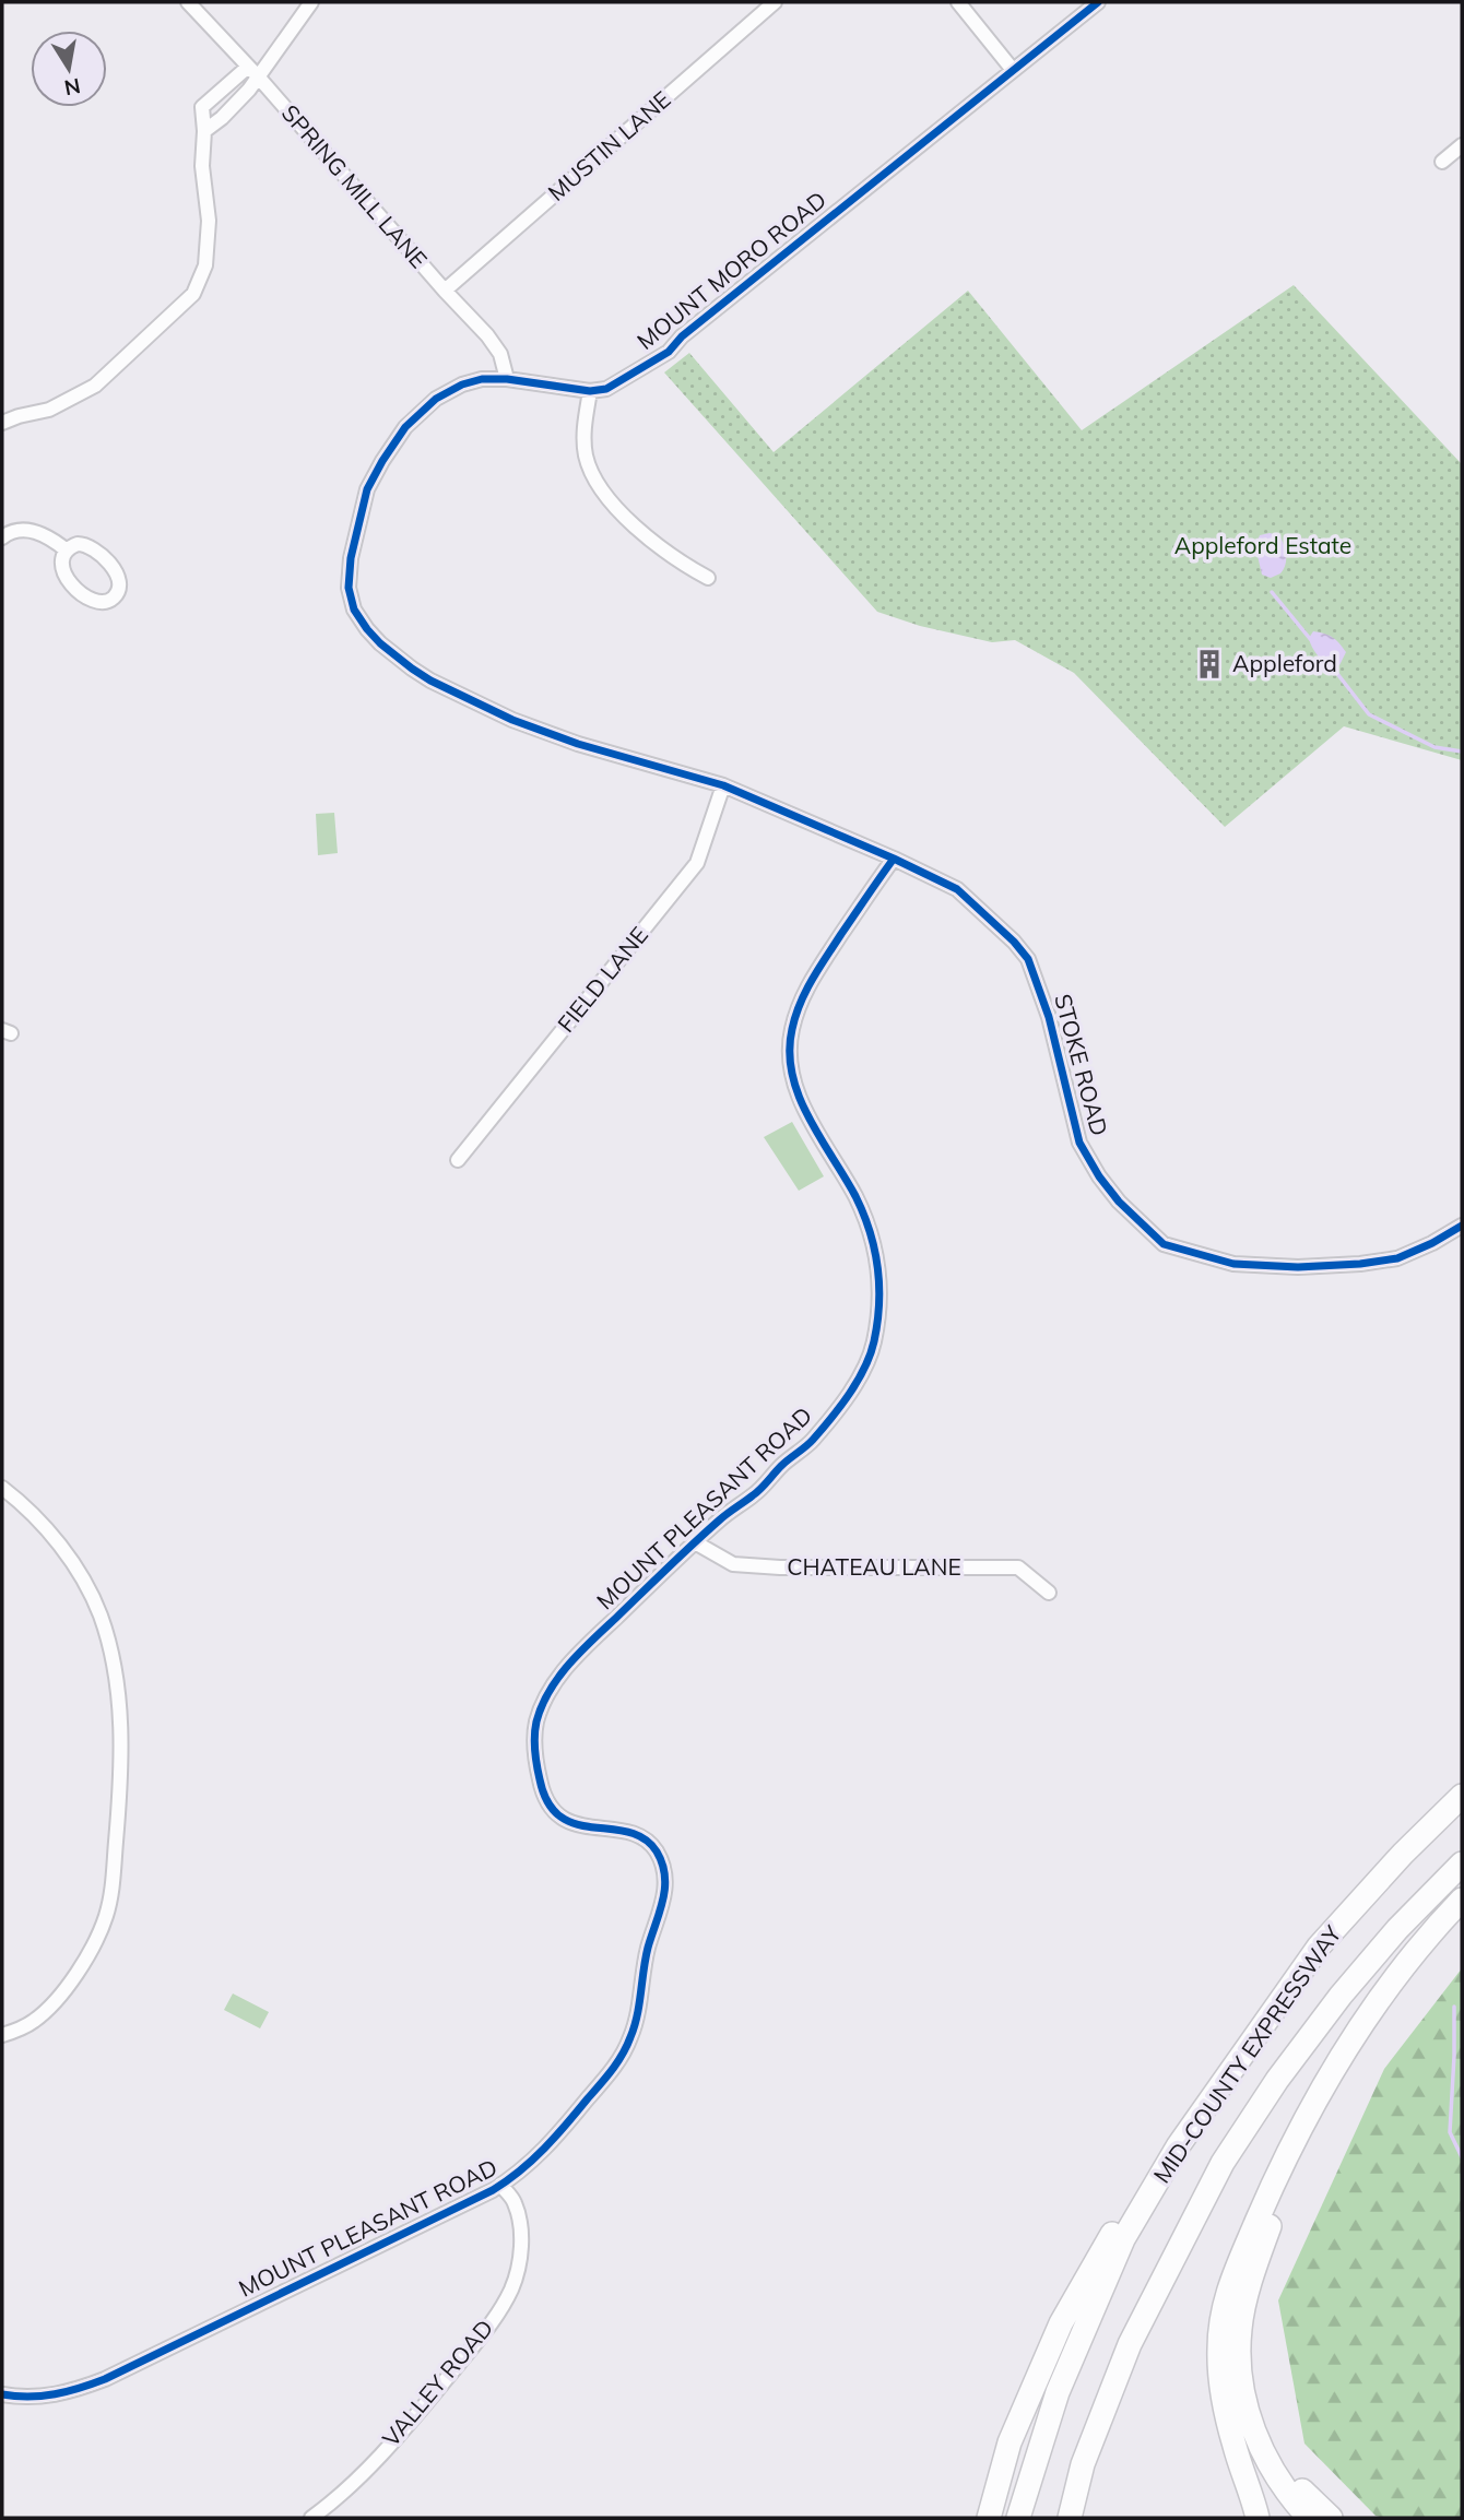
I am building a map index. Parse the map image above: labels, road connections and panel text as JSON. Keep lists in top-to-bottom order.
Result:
{
  "streets": {
    "highway": ["MID-COUNTY EXPRESSWAY"],
    "street": [
      "MUSTIN LANE",
      "SPRING MILL LANE",
      "MOUNT MORO ROAD",
      "FIELD LANE",
      "STOKE ROAD",
      "MOUNT PLEASANT ROAD",
      "CHATEAU LANE",
      "VALLEY ROAD"
    ]
  },
  "crossings": [
    ["MUSTIN LANE", "SPRING MILL LANE"],
    ["SPRING MILL LANE", "MOUNT MORO ROAD"],
    ["MOUNT MORO ROAD", "FIELD LANE"],
    ["MOUNT MORO ROAD", "STOKE ROAD"],
    ["MOUNT MORO ROAD", "MOUNT PLEASANT ROAD"],
    ["STOKE ROAD", "MOUNT PLEASANT ROAD"],
    ["MOUNT PLEASANT ROAD", "CHATEAU LANE"],
    ["MOUNT PLEASANT ROAD", "VALLEY ROAD"]
  ],
  "parks": ["Appleford Estate"],
  "places": {
    "building": ["Appleford"]
  },
  "north": "bottom"
}
